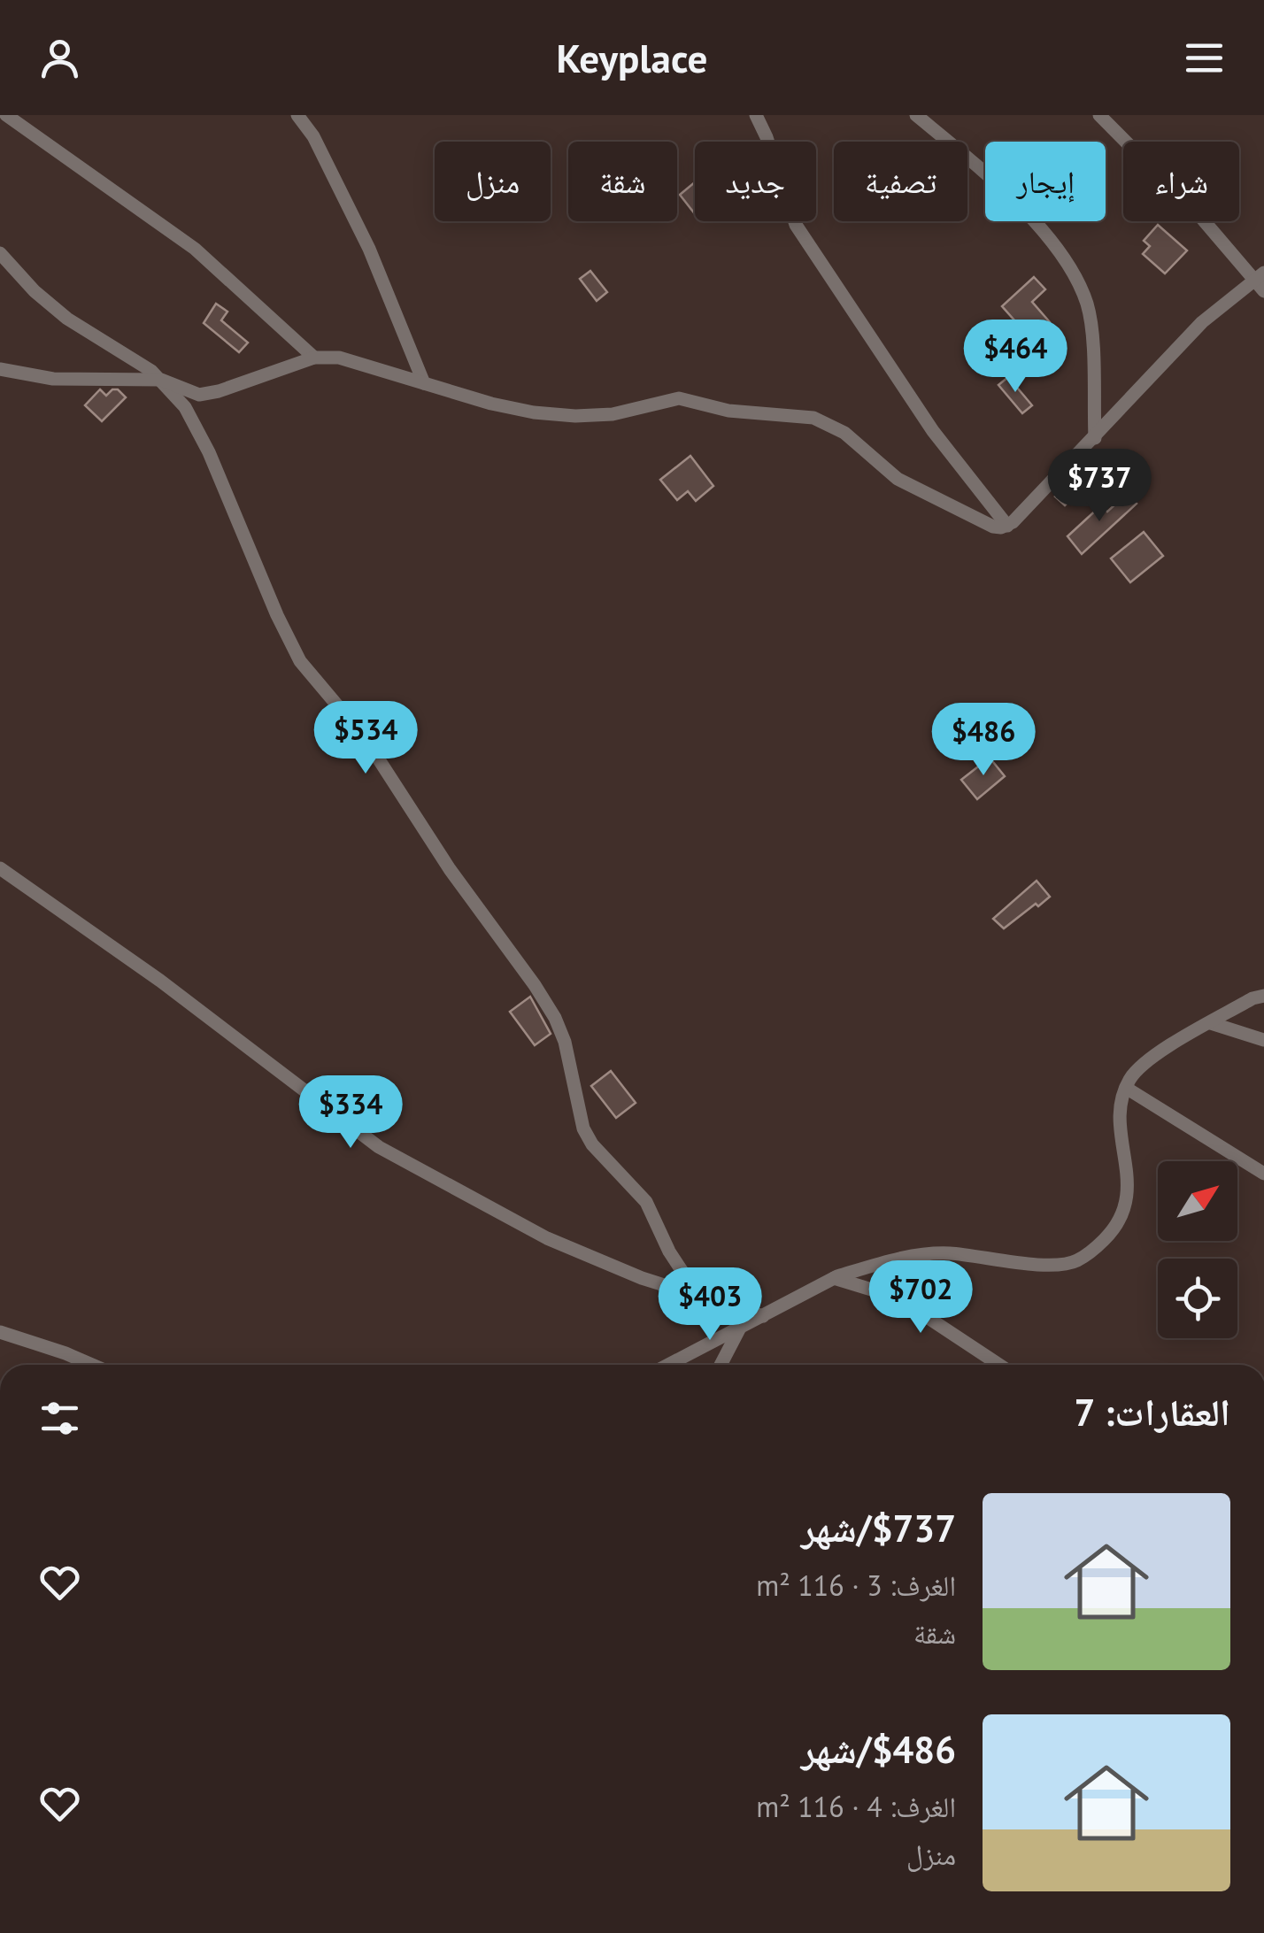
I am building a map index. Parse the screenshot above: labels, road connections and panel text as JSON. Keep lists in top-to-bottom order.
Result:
{
  "north": "top right",
  "page": {
    "header": "Keyplace",
    "chip": [
      "شراء",
      "إيجار",
      "تصفية",
      "جديد",
      "شقة",
      "منزل"
    ],
    "price": [
      "$464",
      "$737",
      "$534",
      "$486",
      "$334",
      "$702",
      "$403"
    ],
    "heading": "العقارات: 7",
    "list": [
      {
        "name": "$737/شهر",
        "note": "الغرف: 3 · 116 m² · شقة"
      },
      {
        "name": "$486/شهر",
        "note": "الغرف: 4 · 116 m² · منزل"
      }
    ]
  }
}
